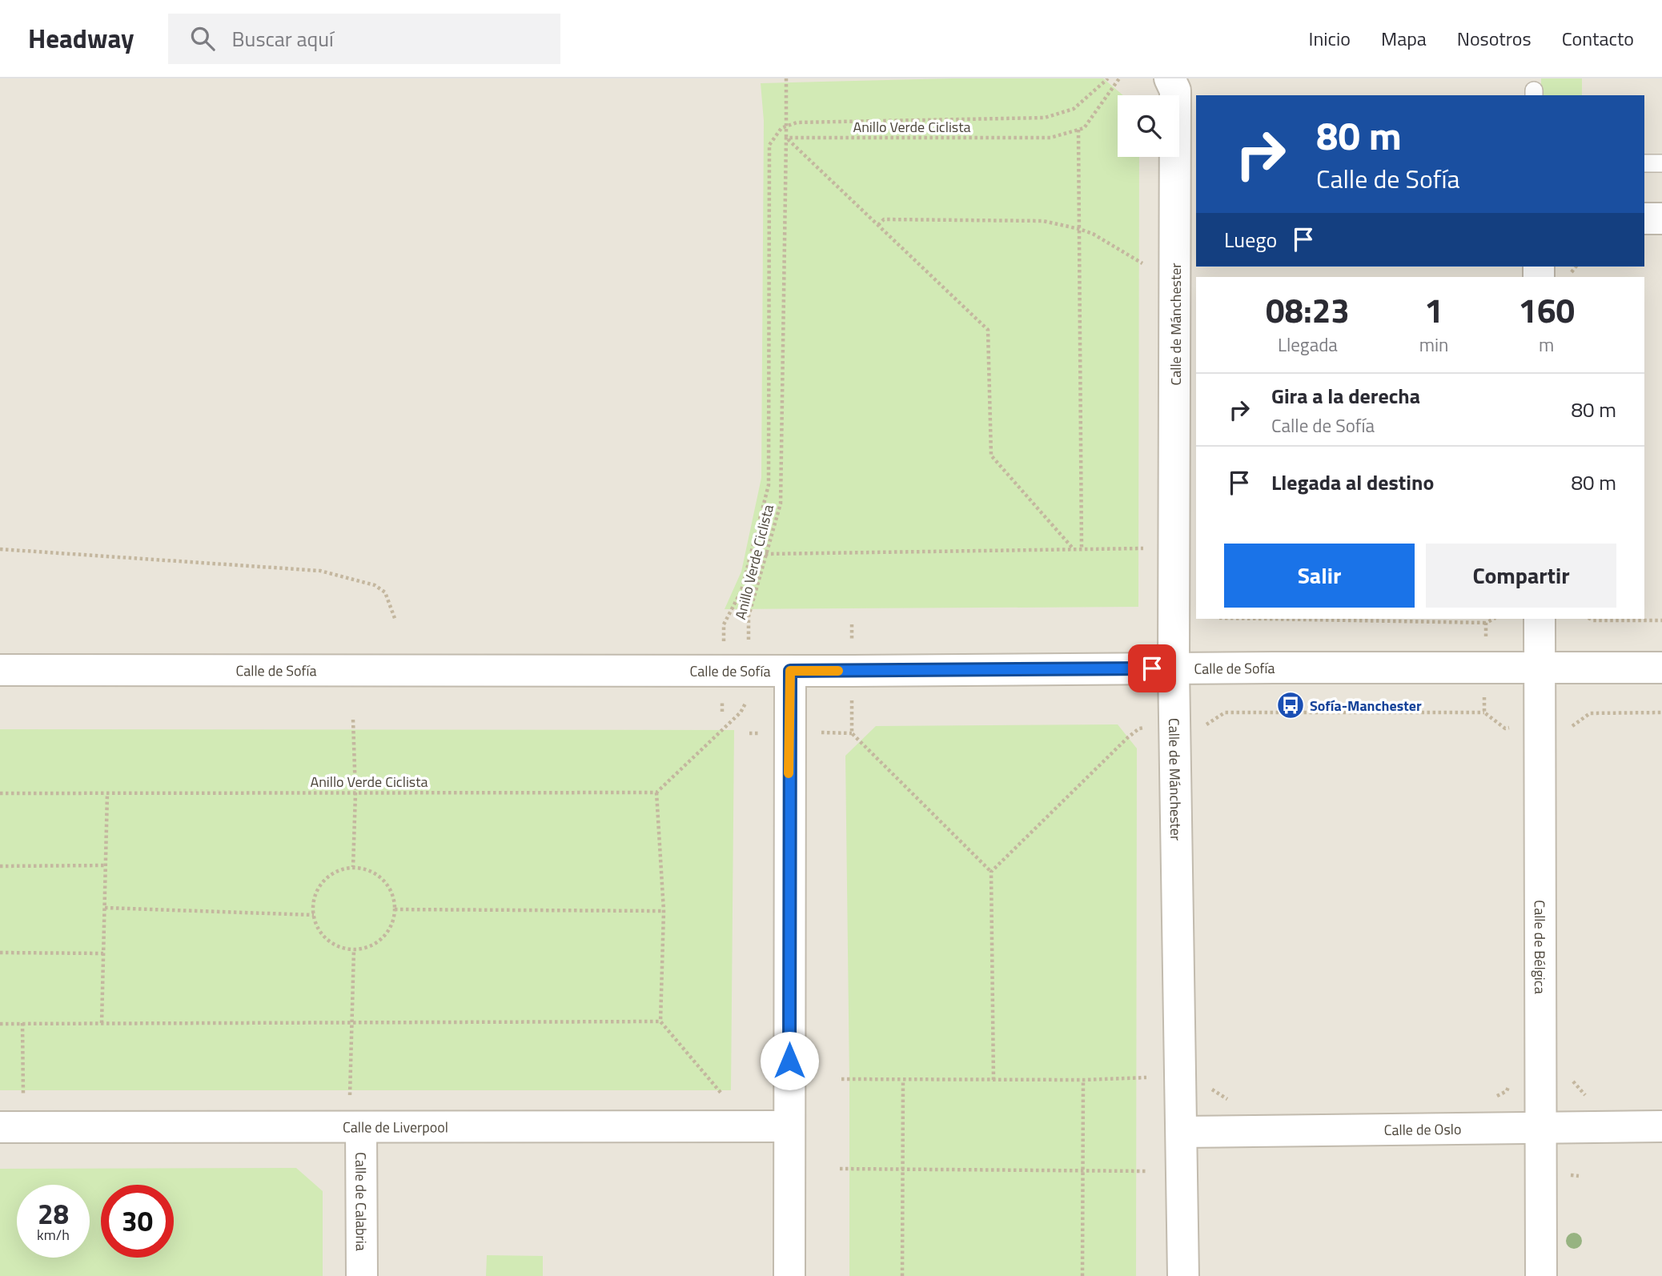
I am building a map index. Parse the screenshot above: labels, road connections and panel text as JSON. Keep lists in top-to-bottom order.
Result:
{
  "streets": {
    "street": [
      "Calle de Mánchester",
      "Calle de Sofía",
      "Calle de Bélgica",
      "Calle de Liverpool",
      "Calle de Oslo",
      "Calle de Calabria"
    ],
    "path": ["Anillo Verde Ciclista"]
  },
  "crossings": [
    ["Anillo Verde Ciclista", "Calle de Sofía"],
    ["Calle de Mánchester", "Calle de Sofía"],
    ["Calle de Mánchester", "Calle de Oslo"],
    ["Calle de Sofía", "Calle de Bélgica"],
    ["Calle de Bélgica", "Calle de Oslo"],
    ["Calle de Liverpool", "Calle de Calabria"]
  ],
  "places": {
    "bus stop": ["Sofía-Manchester"]
  },
  "page": {
    "header": "Headway",
    "search": "Buscar aquí",
    "nav": [
      "Inicio",
      "Mapa",
      "Nosotros",
      "Contacto"
    ],
    "turn": ["80 m", "Calle de Sofía"],
    "then": "Luego",
    "eta": [
      "08:23",
      "Llegada",
      "1",
      "min",
      "160",
      "m"
    ],
    "list": [
      {
        "name": "Gira a la derecha",
        "note": "Calle de Sofía",
        "value": "80 m"
      },
      {
        "name": "Llegada al destino",
        "value": "80 m"
      }
    ],
    "buttons": ["Salir", "Compartir"],
    "speed": "28 km/h",
    "limit": "30"
  }
}
